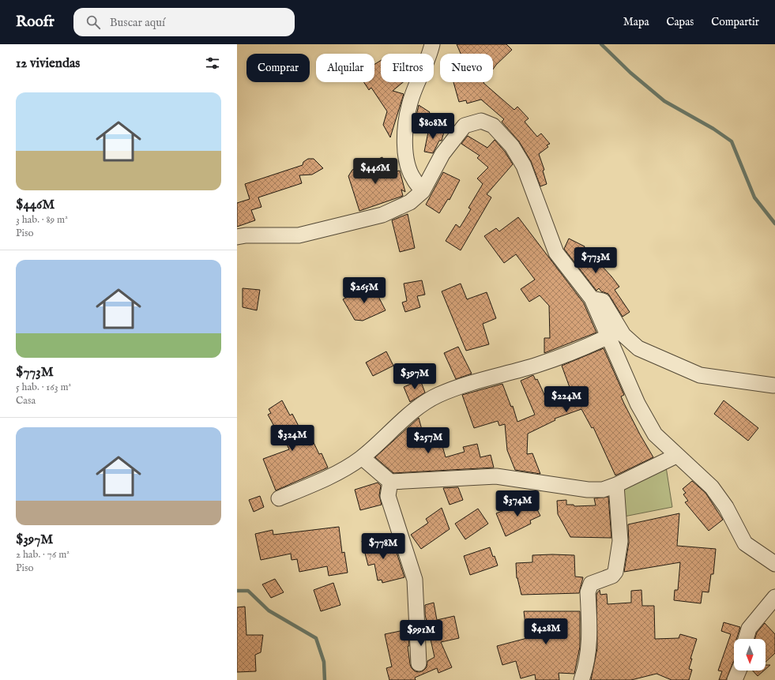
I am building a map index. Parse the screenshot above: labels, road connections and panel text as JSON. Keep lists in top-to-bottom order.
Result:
{
  "north": "bottom",
  "page": {
    "header": "Roofr",
    "search": "Buscar aquí",
    "nav": ["Mapa", "Capas", "Compartir"],
    "heading": "12 viviendas",
    "chip": [
      "Comprar",
      "Alquilar",
      "Filtros",
      "Nuevo"
    ],
    "list": [
      {
        "name": "$446M",
        "note": "3 hab. · 89 m² · Piso"
      },
      {
        "name": "$773M",
        "note": "5 hab. · 163 m² · Casa"
      },
      {
        "name": "$397M",
        "note": "2 hab. · 76 m² · Piso"
      }
    ],
    "price": [
      "$808M",
      "$446M",
      "$773M",
      "$265M",
      "$397M",
      "$224M",
      "$324M",
      "$257M",
      "$374M",
      "$778M",
      "$428M",
      "$991M"
    ]
  }
}
